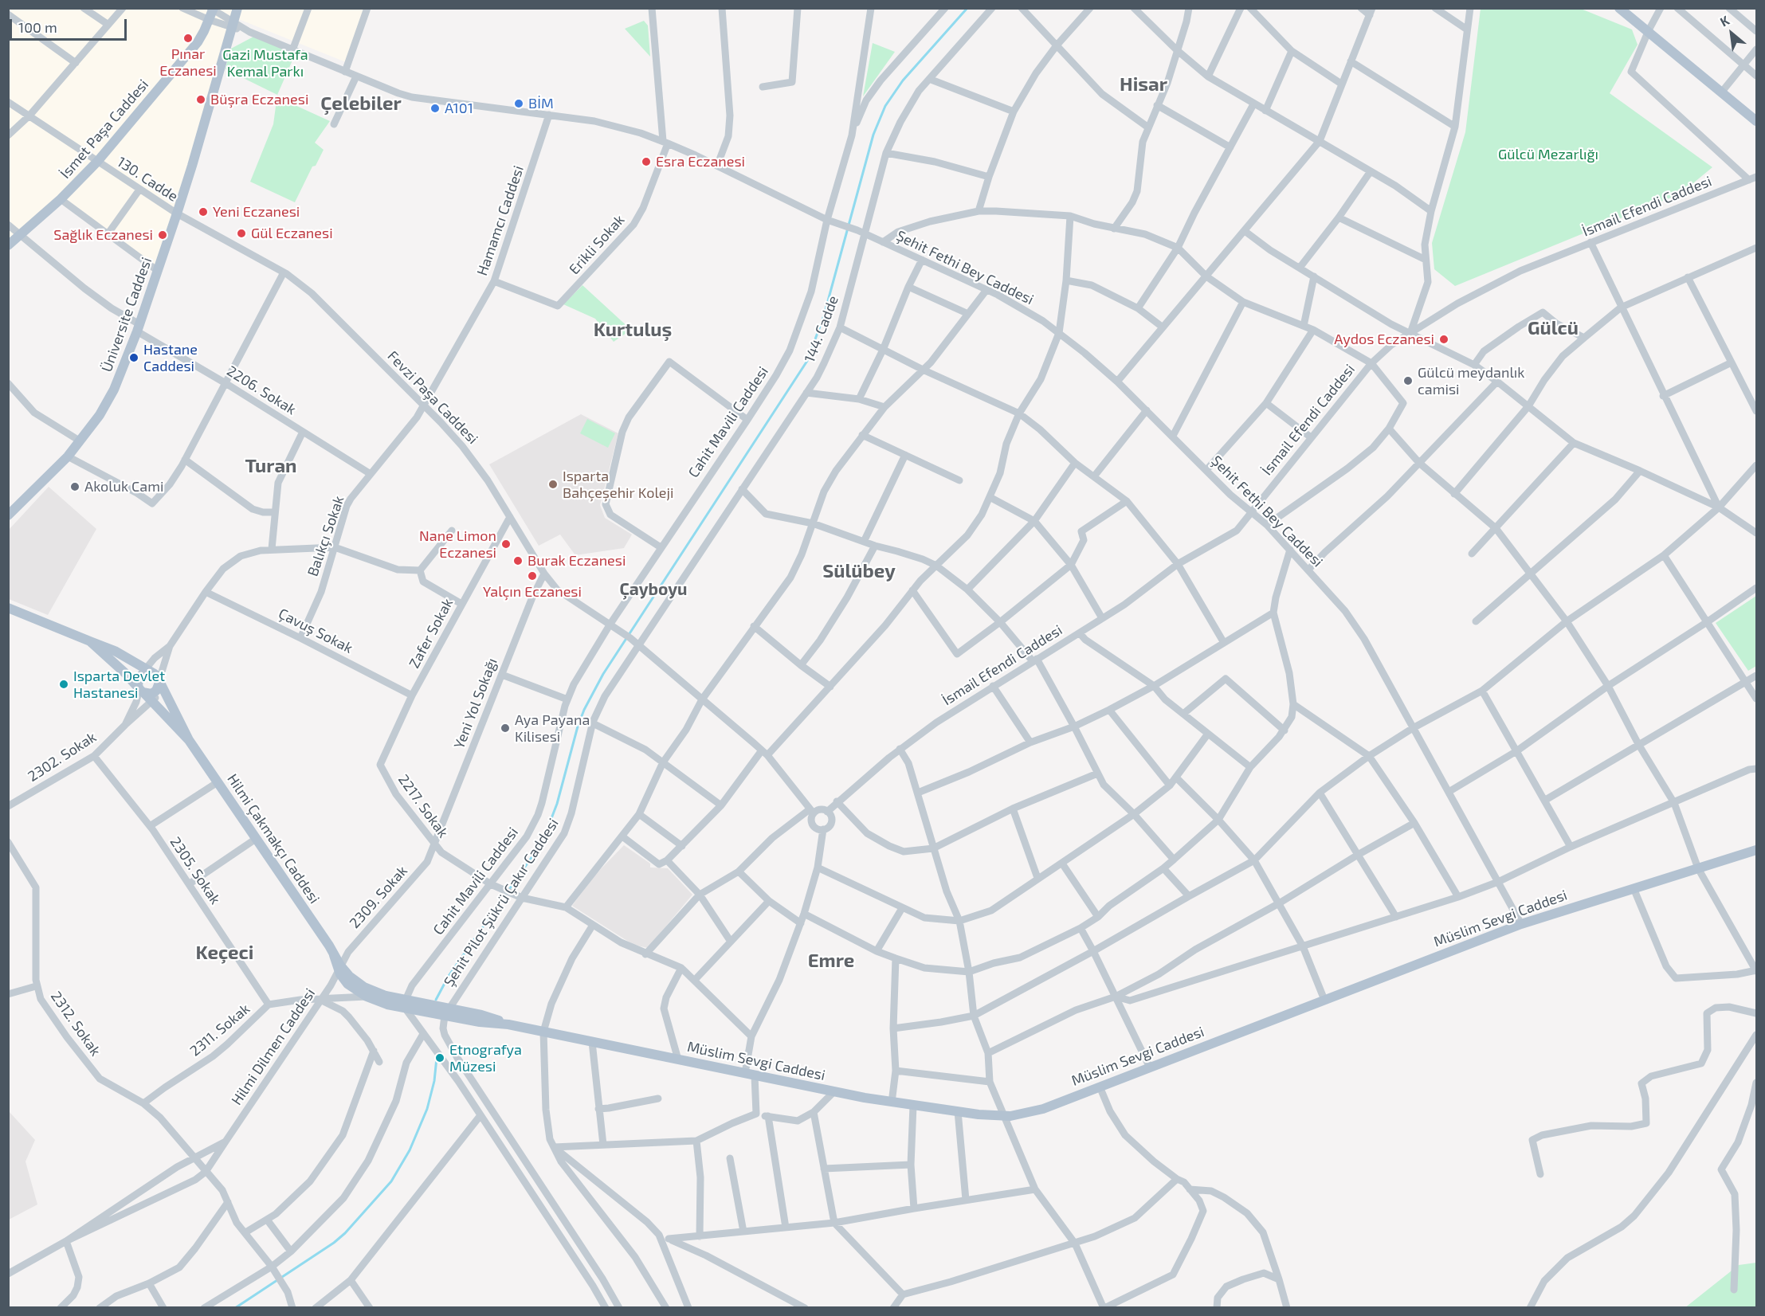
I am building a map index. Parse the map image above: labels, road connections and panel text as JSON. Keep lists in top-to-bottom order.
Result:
{
  "streets": {
    "main road": [
      "İsmet Paşa Caddesi",
      "Üniversite Caddesi",
      "Hilmi Çakmakçı Caddesi",
      "Müslim Sevgi Caddesi"
    ],
    "street": [
      "130. Cadde",
      "İsmail Efendi Caddesi",
      "Hamamcı Caddesi",
      "Erikli Sokak",
      "Şehit Fethi Bey Caddesi",
      "144. Cadde",
      "2206. Sokak",
      "Fevzi Paşa Caddesi",
      "Cahit Mavili Caddesi",
      "Balıkçı Sokak",
      "Çavuş Sokak",
      "Zafer Sokak",
      "Yeni Yol Sokağı",
      "2302. Sokak",
      "2217. Sokak",
      "2305. Sokak",
      "2309. Sokak",
      "Şehit Pilot Şükrü Çakır Caddesi",
      "2312. Sokak",
      "2311. Sokak",
      "Hilmi Dilmen Caddesi"
    ]
  },
  "crossings": [
    ["İsmet Paşa Caddesi", "130. Cadde"],
    ["İsmet Paşa Caddesi", "2206. Sokak"],
    ["130. Cadde", "Üniversite Caddesi"],
    ["130. Cadde", "Fevzi Paşa Caddesi"],
    ["İsmail Efendi Caddesi", "Şehit Fethi Bey Caddesi"],
    ["İsmail Efendi Caddesi", "Fevzi Paşa Caddesi"],
    ["Hamamcı Caddesi", "Erikli Sokak"],
    ["Hamamcı Caddesi", "Şehit Fethi Bey Caddesi"],
    ["Hamamcı Caddesi", "Fevzi Paşa Caddesi"],
    ["Hamamcı Caddesi", "Balıkçı Sokak"],
    ["Erikli Sokak", "Şehit Fethi Bey Caddesi"],
    ["Şehit Fethi Bey Caddesi", "Üniversite Caddesi"],
    ["Şehit Fethi Bey Caddesi", "144. Cadde"],
    ["Şehit Fethi Bey Caddesi", "Cahit Mavili Caddesi"],
    ["Şehit Fethi Bey Caddesi", "Müslim Sevgi Caddesi"],
    ["Üniversite Caddesi", "2206. Sokak"],
    ["Üniversite Caddesi", "Fevzi Paşa Caddesi"],
    ["144. Cadde", "Fevzi Paşa Caddesi"],
    ["144. Cadde", "Şehit Pilot Şükrü Çakır Caddesi"],
    ["2206. Sokak", "Balıkçı Sokak"],
    ["Fevzi Paşa Caddesi", "Cahit Mavili Caddesi"],
    ["Fevzi Paşa Caddesi", "Balıkçı Sokak"],
    ["Fevzi Paşa Caddesi", "Zafer Sokak"],
    ["Fevzi Paşa Caddesi", "Yeni Yol Sokağı"],
    ["Fevzi Paşa Caddesi", "Şehit Pilot Şükrü Çakır Caddesi"],
    ["Cahit Mavili Caddesi", "2217. Sokak"],
    ["Cahit Mavili Caddesi", "Müslim Sevgi Caddesi"],
    ["Balıkçı Sokak", "Çavuş Sokak"],
    ["Çavuş Sokak", "Zafer Sokak"],
    ["Zafer Sokak", "2217. Sokak"],
    ["Yeni Yol Sokağı", "2217. Sokak"],
    ["Yeni Yol Sokağı", "2309. Sokak"],
    ["2302. Sokak", "Hilmi Çakmakçı Caddesi"],
    ["2302. Sokak", "2305. Sokak"],
    ["2217. Sokak", "2309. Sokak"],
    ["2217. Sokak", "Şehit Pilot Şükrü Çakır Caddesi"],
    ["Hilmi Çakmakçı Caddesi", "Müslim Sevgi Caddesi"],
    ["2305. Sokak", "2311. Sokak"],
    ["2309. Sokak", "Müslim Sevgi Caddesi"],
    ["2309. Sokak", "Hilmi Dilmen Caddesi"],
    ["Şehit Pilot Şükrü Çakır Caddesi", "Müslim Sevgi Caddesi"],
    ["Müslim Sevgi Caddesi", "2311. Sokak"],
    ["Müslim Sevgi Caddesi", "Hilmi Dilmen Caddesi"],
    ["2312. Sokak", "2311. Sokak"],
    ["2312. Sokak", "Hilmi Dilmen Caddesi"],
    ["2311. Sokak", "Hilmi Dilmen Caddesi"]
  ],
  "districts": [
    "Hisar",
    "Çelebiler",
    "Gülcü",
    "Kurtuluş",
    "Turan",
    "Sülübey",
    "Çayboyu",
    "Keçeci",
    "Emre"
  ],
  "parks": ["Gazi Mustafa Kemal Parkı", "Gülcü Mezarlığı"],
  "places": [
    "Pınar Eczanesi",
    "Büşra Eczanesi",
    "BİM",
    "A101",
    "Esra Eczanesi",
    "Yeni Eczanesi",
    "Gül Eczanesi",
    "Sağlık Eczanesi",
    "Aydos Eczanesi",
    "Hastane Caddesi",
    "Gülcü meydanlık camisi",
    "Isparta Bahçeşehir Koleji",
    "Akoluk Cami",
    "Nane Limon Eczanesi",
    "Burak Eczanesi",
    "Yalçın Eczanesi",
    "Isparta Devlet Hastanesi",
    "Aya Payana Kilisesi",
    "Etnografya Müzesi"
  ],
  "scale_bar": "100 m",
  "north": "top left"
}
